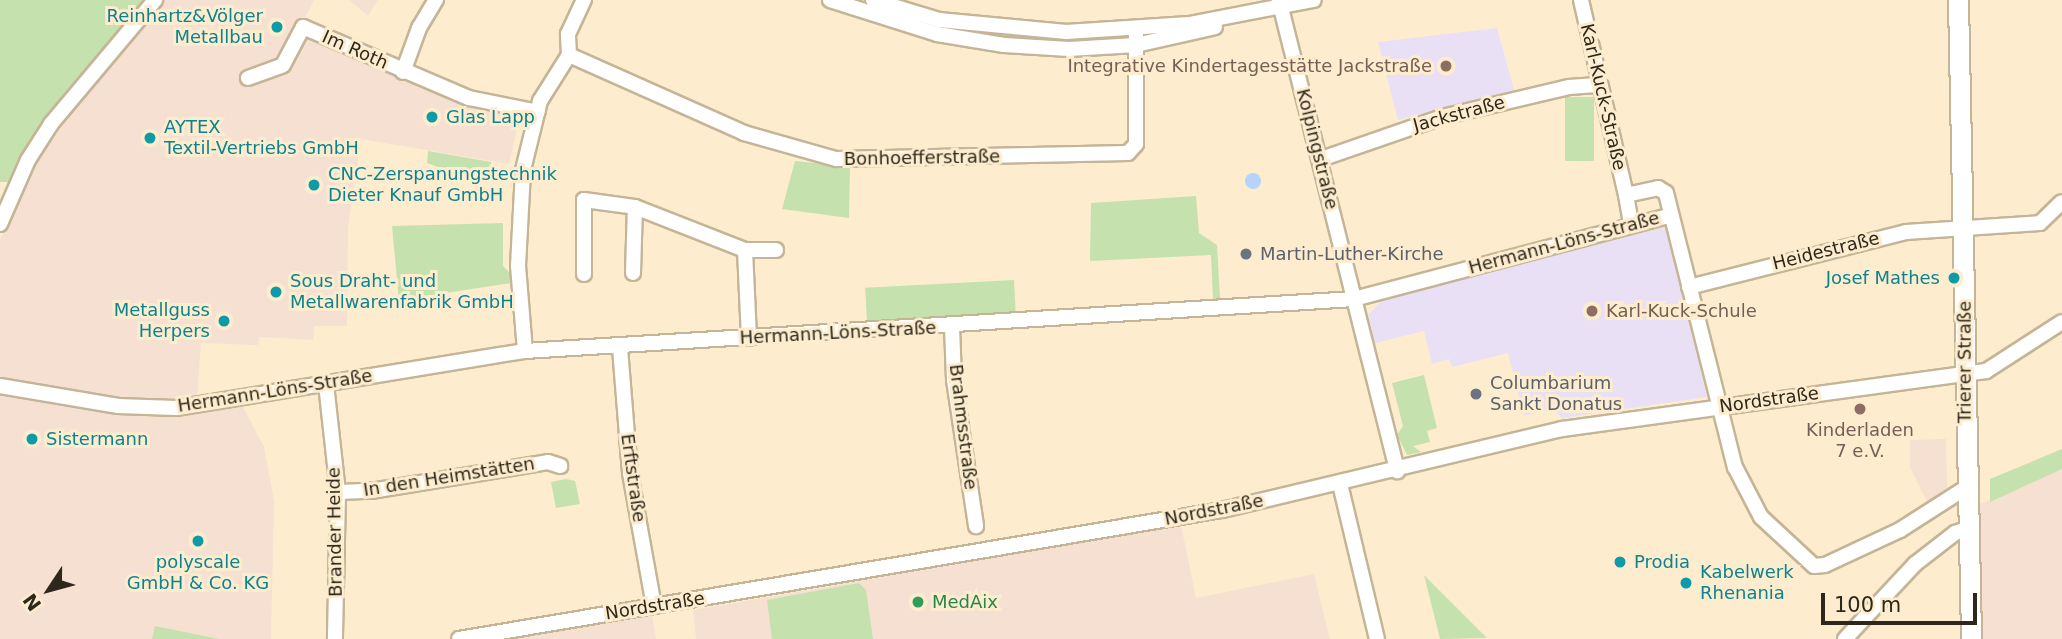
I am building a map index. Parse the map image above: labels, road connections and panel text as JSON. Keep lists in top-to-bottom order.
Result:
{
  "streets": {
    "main road": ["Trierer Straße"],
    "street": [
      "Im Roth",
      "Karl-Kuck-Straße",
      "Jackstraße",
      "Kolpingstraße",
      "Bonhoefferstraße",
      "Hermann-Löns-Straße",
      "Heidestraße",
      "Nordstraße",
      "Brahmsstraße",
      "In den Heimstätten",
      "Erftstraße",
      "Brander Heide"
    ]
  },
  "crossings": [
    ["Karl-Kuck-Straße", "Jackstraße"],
    ["Karl-Kuck-Straße", "Hermann-Löns-Straße"],
    ["Karl-Kuck-Straße", "Heidestraße"],
    ["Karl-Kuck-Straße", "Trierer Straße"],
    ["Karl-Kuck-Straße", "Nordstraße"],
    ["Jackstraße", "Kolpingstraße"],
    ["Kolpingstraße", "Hermann-Löns-Straße"],
    ["Kolpingstraße", "Nordstraße"],
    ["Hermann-Löns-Straße", "Brahmsstraße"],
    ["Hermann-Löns-Straße", "Erftstraße"],
    ["Hermann-Löns-Straße", "Brander Heide"],
    ["Heidestraße", "Trierer Straße"],
    ["Trierer Straße", "Nordstraße"],
    ["Nordstraße", "Erftstraße"],
    ["In den Heimstätten", "Brander Heide"]
  ],
  "places": [
    "Reinhartz&Völger Metallbau",
    "Integrative Kindertagesstätte Jackstraße",
    "Glas Lapp",
    "AYTEX Textil-Vertriebs GmbH",
    "CNC-Zerspanungstechnik Dieter Knauf GmbH",
    "Martin-Luther-Kirche",
    "Josef Mathes",
    "Sous Draht- und Metallwarenfabrik GmbH",
    "Karl-Kuck-Schule",
    "Metallguss Herpers",
    "Columbarium Sankt Donatus",
    "Kinderladen 7 e.V.",
    "Sistermann",
    "polyscale GmbH & Co. KG",
    "Prodia",
    "Kabelwerk Rhenania",
    "MedAix"
  ],
  "scale_bar": "100 m",
  "north": "bottom left"
}
